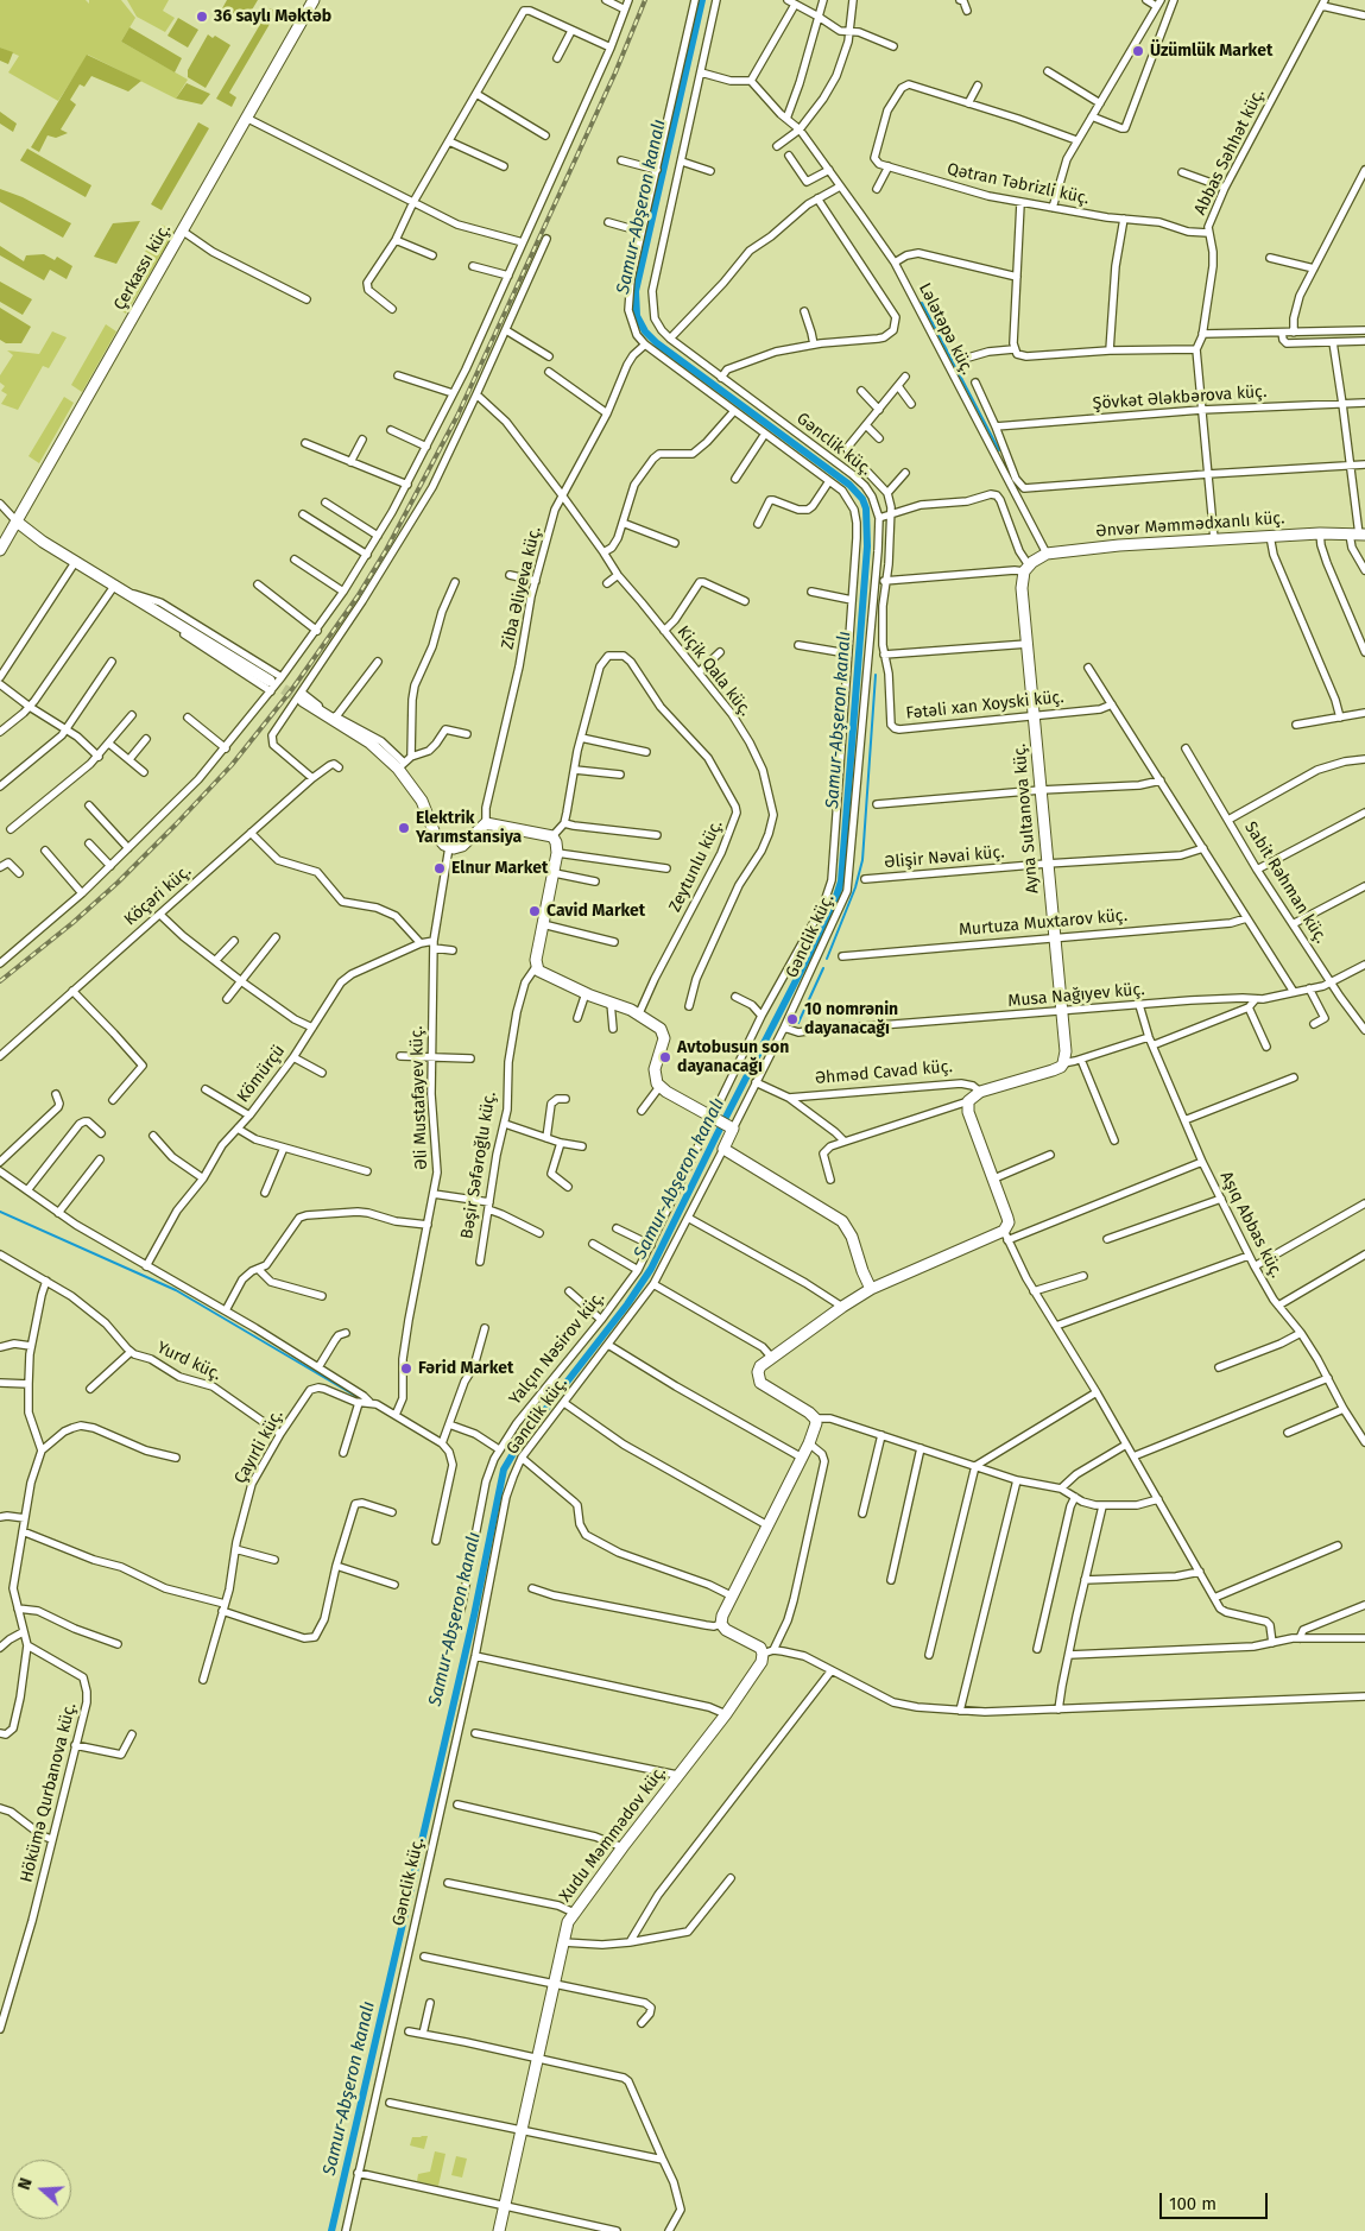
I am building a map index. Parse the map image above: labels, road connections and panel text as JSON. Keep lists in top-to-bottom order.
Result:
{
  "streets": {
    "street": [
      "Abbas Səhhət küç.",
      "Qətran Təbrizli küç.",
      "Çerkassı küç.",
      "Lələtəpə küç.",
      "Şövkət Ələkbərova küç.",
      "Gənclik küç.",
      "Ənvər Məmmədxanlı küç.",
      "Ziba Əliyeva küç.",
      "Kiçik Qala küç.",
      "Fətəli xan Xoyski küç.",
      "Ayna Sultanova küç.",
      "Əlişir Nəvai küç.",
      "Zeytunlu küç.",
      "Sabit Rəhman küç.",
      "Köçəri küç.",
      "Murtuza Muxtarov küç.",
      "Musa Nağıyev küç.",
      "Əhməd Cavad küç.",
      "Kömürçü",
      "Əli Mustafayev küç.",
      "Bəşir Səfəroğlu küç.",
      "Aşıq Abbas küç.",
      "Yalçın Nəsirov küç.",
      "Yurd küç.",
      "Çayırli küç.",
      "Hökümə Qurbanova küç.",
      "Xudu Məmmədov küç."
    ]
  },
  "crossings": [
    ["Abbas Səhhət küç.", "Qətran Təbrizli küç."],
    ["Abbas Səhhət küç.", "Şövkət Ələkbərova küç."],
    ["Abbas Səhhət küç.", "Ənvər Məmmədxanlı küç."],
    ["Lələtəpə küç.", "Ənvər Məmmədxanlı küç."],
    ["Gənclik küç.", "Ziba Əliyeva küç."],
    ["Gənclik küç.", "Musa Nağıyev küç."],
    ["Gənclik küç.", "Əhməd Cavad küç."],
    ["Gənclik küç.", "Yalçın Nəsirov küç."],
    ["Ənvər Məmmədxanlı küç.", "Ayna Sultanova küç."],
    ["Ziba Əliyeva küç.", "Kiçik Qala küç."],
    ["Fətəli xan Xoyski küç.", "Ayna Sultanova küç."],
    ["Ayna Sultanova küç.", "Əlişir Nəvai küç."],
    ["Ayna Sultanova küç.", "Murtuza Muxtarov küç."],
    ["Ayna Sultanova küç.", "Musa Nağıyev küç."],
    ["Sabit Rəhman küç.", "Musa Nağıyev küç."],
    ["Musa Nağıyev küç.", "Aşıq Abbas küç."],
    ["Kömürçü", "Əli Mustafayev küç."],
    ["Əli Mustafayev küç.", "Çayırli küç."],
    ["Yurd küç.", "Çayırli küç."]
  ],
  "water": ["Samur-Abşeron kanalı"],
  "places": [
    "36 saylı Məktəb",
    "Üzümlük Market",
    "Elektrik Yarımstansiya",
    "Elnur Market",
    "Cavid Market",
    "10 nomrənin dayanacağı",
    "Avtobusun son dayanacağı",
    "Fərid Market"
  ],
  "scale_bar": "100 m",
  "north": "left"
}
